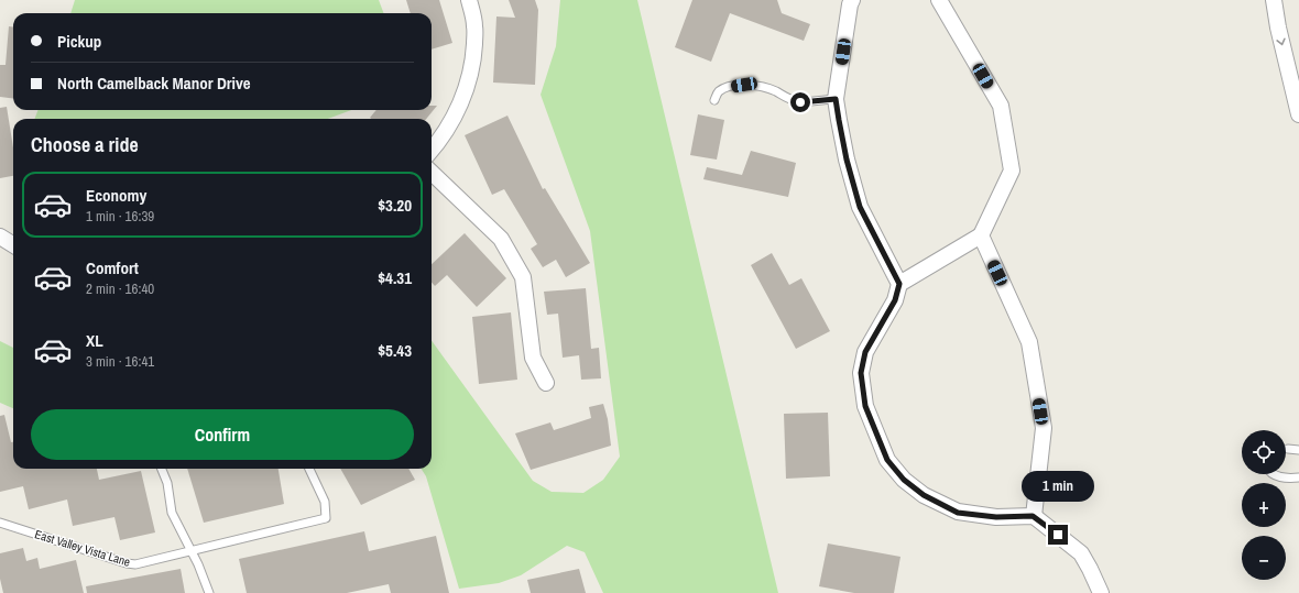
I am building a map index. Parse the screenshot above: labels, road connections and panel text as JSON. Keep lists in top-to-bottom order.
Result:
{
  "streets": {
    "lane": ["East Valley Vista Lane"]
  },
  "page": {
    "banner": ["Pickup", "North Camelback Manor Drive"],
    "heading": "Choose a ride",
    "list": [
      {
        "name": "Economy",
        "note": "1 min · 16:39",
        "value": "$3.20"
      },
      {
        "name": "Comfort",
        "note": "2 min · 16:40",
        "value": "$4.31"
      },
      {
        "name": "XL",
        "note": "3 min · 16:41",
        "value": "$5.43"
      }
    ],
    "buttons": "Confirm",
    "map_buttons": ["+", "−"],
    "bubble": "1 min"
  }
}
